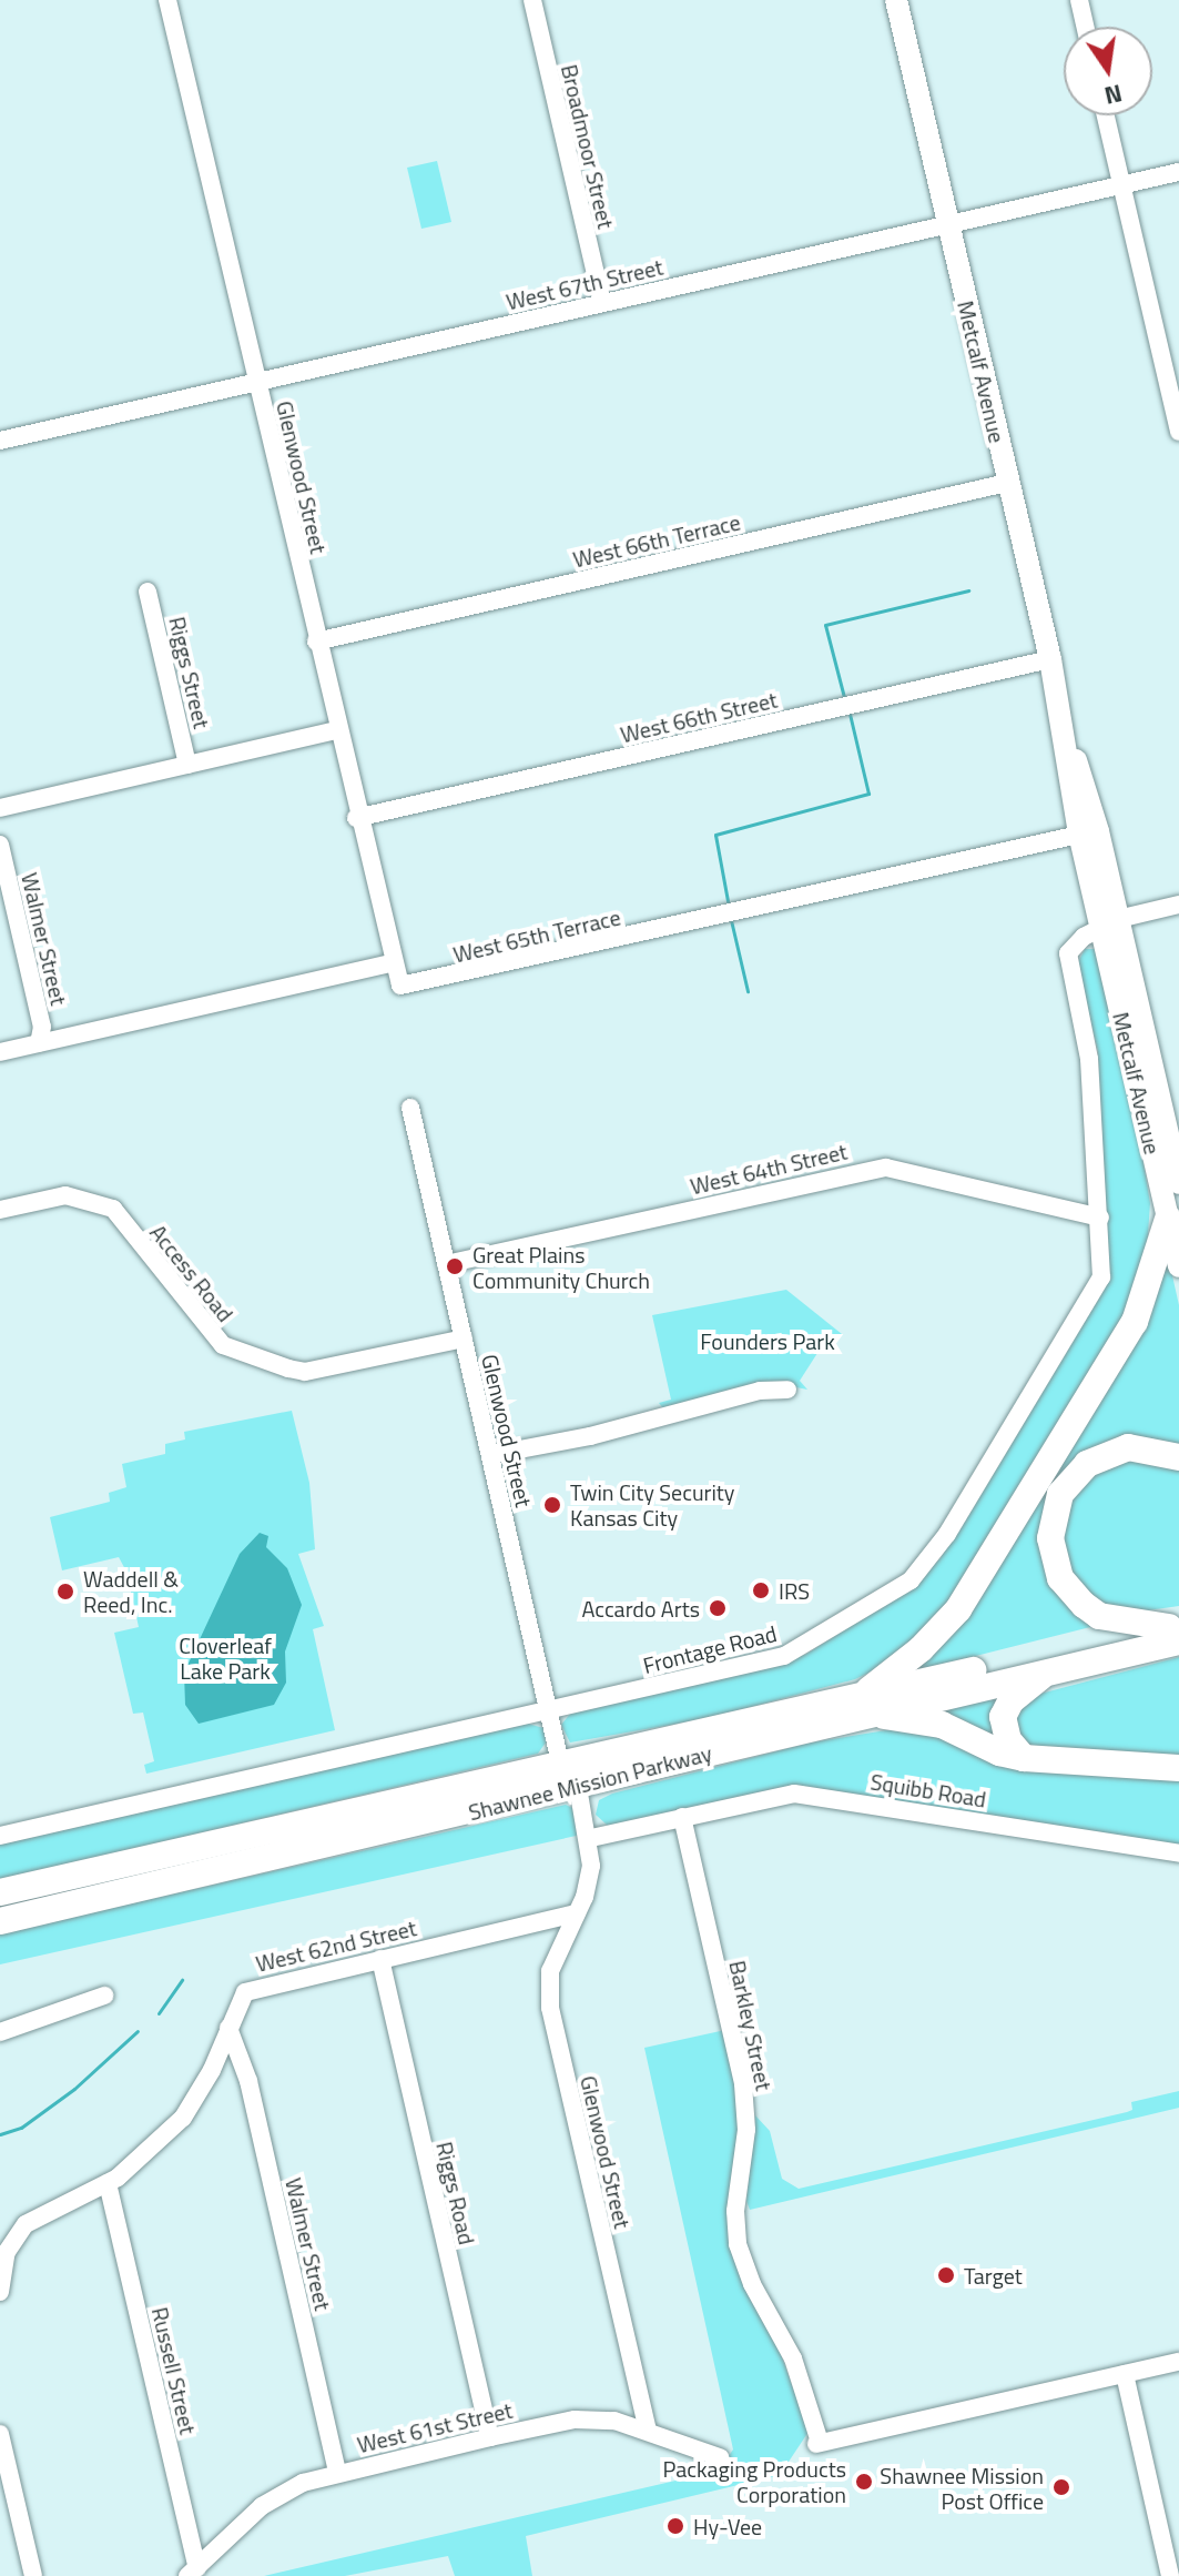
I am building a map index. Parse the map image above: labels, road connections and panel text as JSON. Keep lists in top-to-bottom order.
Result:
{
  "streets": {
    "highway": ["Shawnee Mission Parkway"],
    "main road": ["Metcalf Avenue"],
    "street": [
      "Broadmoor Street",
      "West 67th Street",
      "Glenwood Street",
      "West 66th Terrace",
      "Riggs Street",
      "West 66th Street",
      "West 65th Terrace",
      "Walmer Street",
      "West 64th Street",
      "Access Road",
      "Frontage Road",
      "Squibb Road",
      "West 62nd Street",
      "Barkley Street",
      "Riggs Road",
      "Russell Street",
      "West 61st Street"
    ]
  },
  "crossings": [
    ["Broadmoor Street", "West 67th Street"],
    ["West 67th Street", "Metcalf Avenue"],
    ["West 67th Street", "Glenwood Street"],
    ["Metcalf Avenue", "West 66th Terrace"],
    ["Metcalf Avenue", "West 66th Street"],
    ["Metcalf Avenue", "West 65th Terrace"],
    ["Metcalf Avenue", "Frontage Road"],
    ["Glenwood Street", "West 66th Terrace"],
    ["Glenwood Street", "West 66th Street"],
    ["Glenwood Street", "West 65th Terrace"],
    ["Glenwood Street", "West 64th Street"],
    ["Glenwood Street", "Access Road"],
    ["Glenwood Street", "Frontage Road"],
    ["Glenwood Street", "Shawnee Mission Parkway"],
    ["Glenwood Street", "West 62nd Street"],
    ["Glenwood Street", "West 61st Street"],
    ["Walmer Street", "West 62nd Street"],
    ["Walmer Street", "West 61st Street"],
    ["West 64th Street", "Frontage Road"],
    ["Squibb Road", "Barkley Street"],
    ["West 62nd Street", "Riggs Road"],
    ["West 62nd Street", "Russell Street"],
    ["Riggs Road", "West 61st Street"],
    ["Russell Street", "West 61st Street"]
  ],
  "parks": ["Founders Park", "Cloverleaf Lake Park"],
  "places": [
    "Great Plains Community Church",
    "Twin City Security Kansas City",
    "IRS",
    "Waddell & Reed, Inc.",
    "Accardo Arts",
    "Target",
    "Packaging Products Corporation",
    "Shawnee Mission Post Office",
    "Hy-Vee"
  ],
  "north": "bottom"
}
